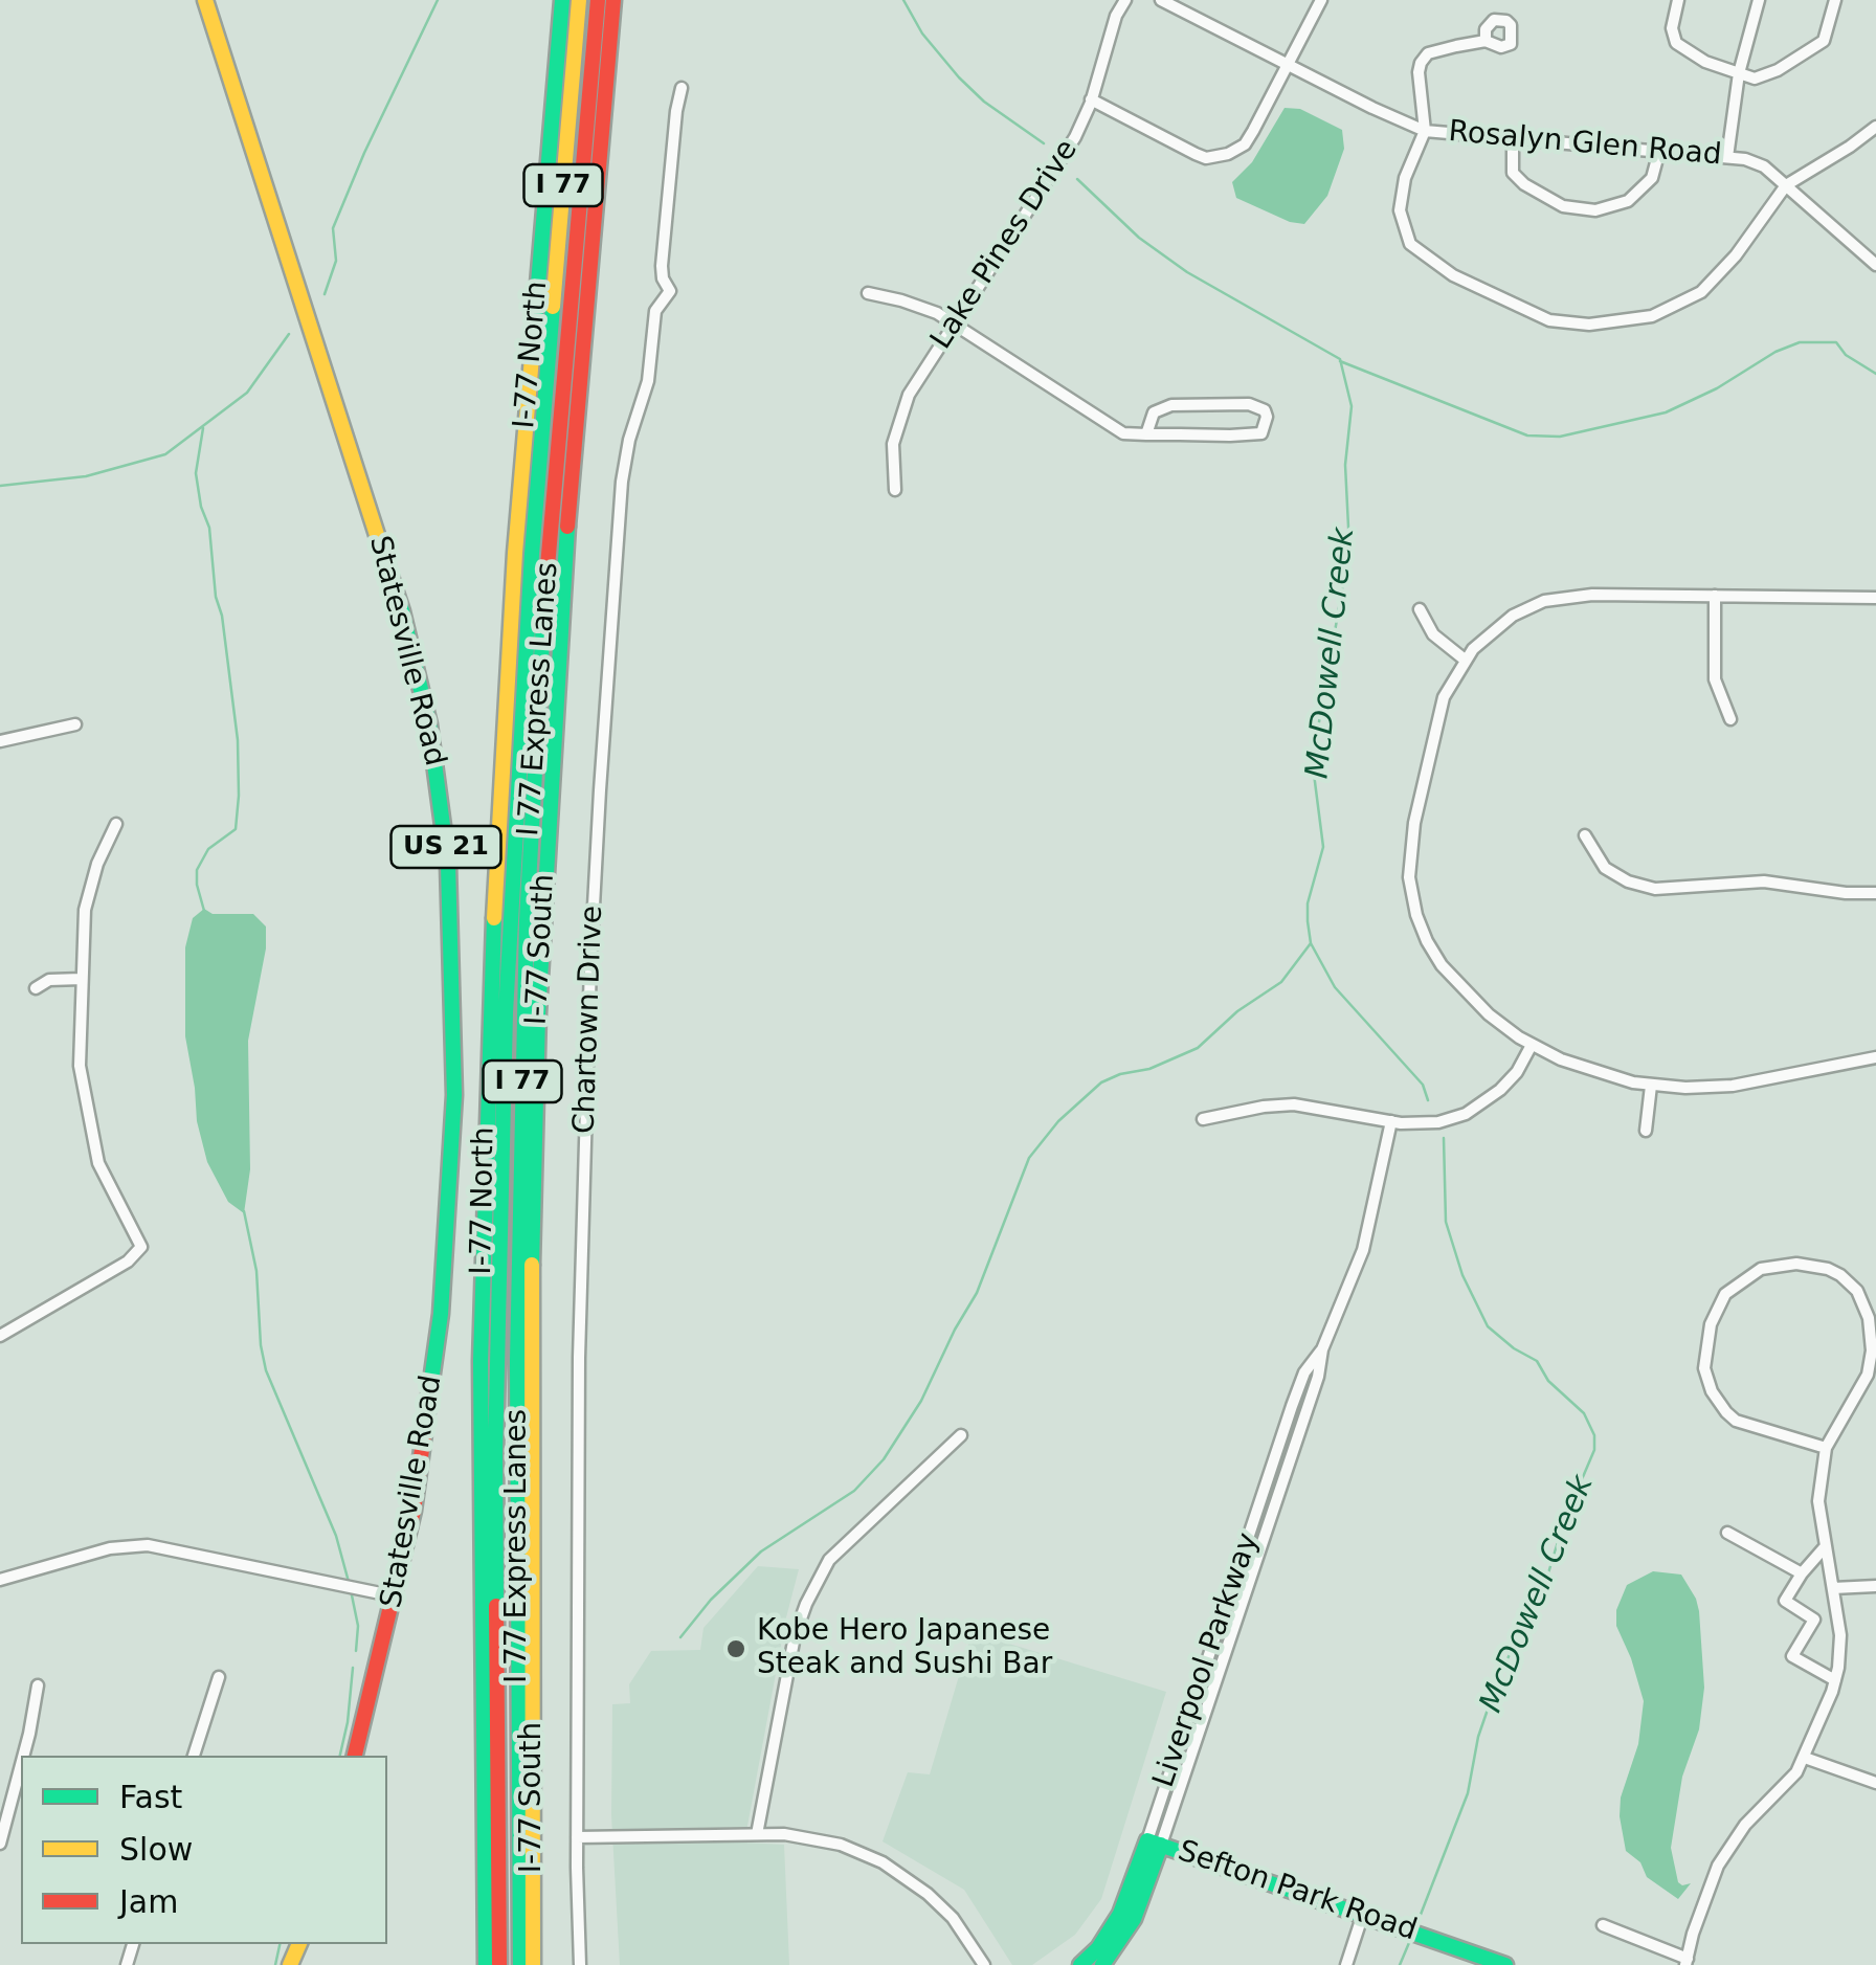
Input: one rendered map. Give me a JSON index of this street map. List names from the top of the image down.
{
  "streets": {
    "main road": [
      "I 77",
      "I-77 North",
      "Statesville Road",
      "I 77 Express Lanes",
      "US 21",
      "I-77 South",
      "Liverpool Parkway",
      "Sefton Park Road"
    ],
    "street": ["Rosalyn Glen Road", "Lake Pines Drive", "Chartown Drive"]
  },
  "crossings": [
    ["Liverpool Parkway", "Sefton Park Road"]
  ],
  "water": ["McDowell Creek"],
  "places": ["Kobe Hero Japanese Steak and Sushi Bar"],
  "legend": ["Fast", "Slow", "Jam"]
}
